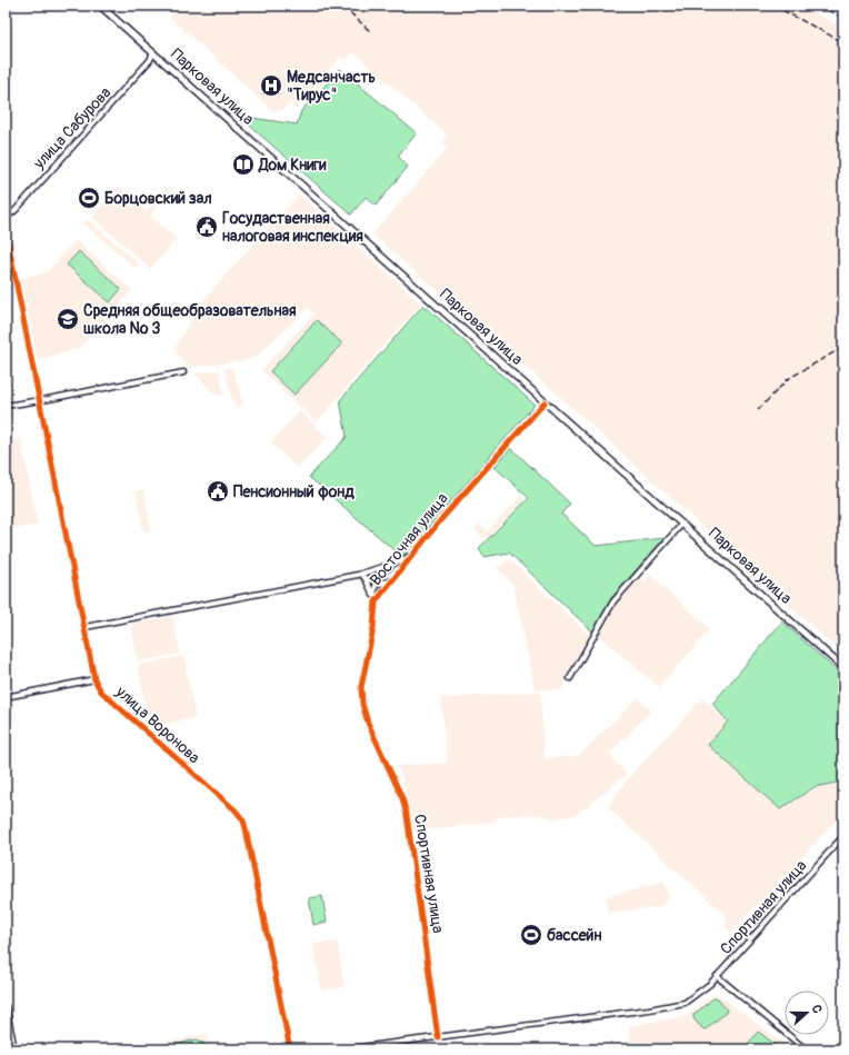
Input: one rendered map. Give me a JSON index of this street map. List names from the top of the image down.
{
  "streets": {
    "main road": ["Парковая улица"],
    "street": [
      "улица Сабурова",
      "Восточная улица",
      "улица Воронова",
      "Спортивная улица"
    ]
  },
  "crossings": [
    ["Парковая улица", "улица Сабурова"],
    ["Парковая улица", "Восточная улица"],
    ["Восточная улица", "улица Воронова"],
    ["Восточная улица", "Спортивная улица"]
  ],
  "places": {
    "hospital": ["Медсанчасть \"Тирус\""],
    "library": ["Дом Книги"],
    "sports": ["Борцовский зал", "бассейн"],
    "public building": ["Госудаственная налоговая инспекция", "Пенсионный фонд"],
    "school or university": ["Средняя общеобразовательная школа № 3"]
  },
  "north": "right"
}
